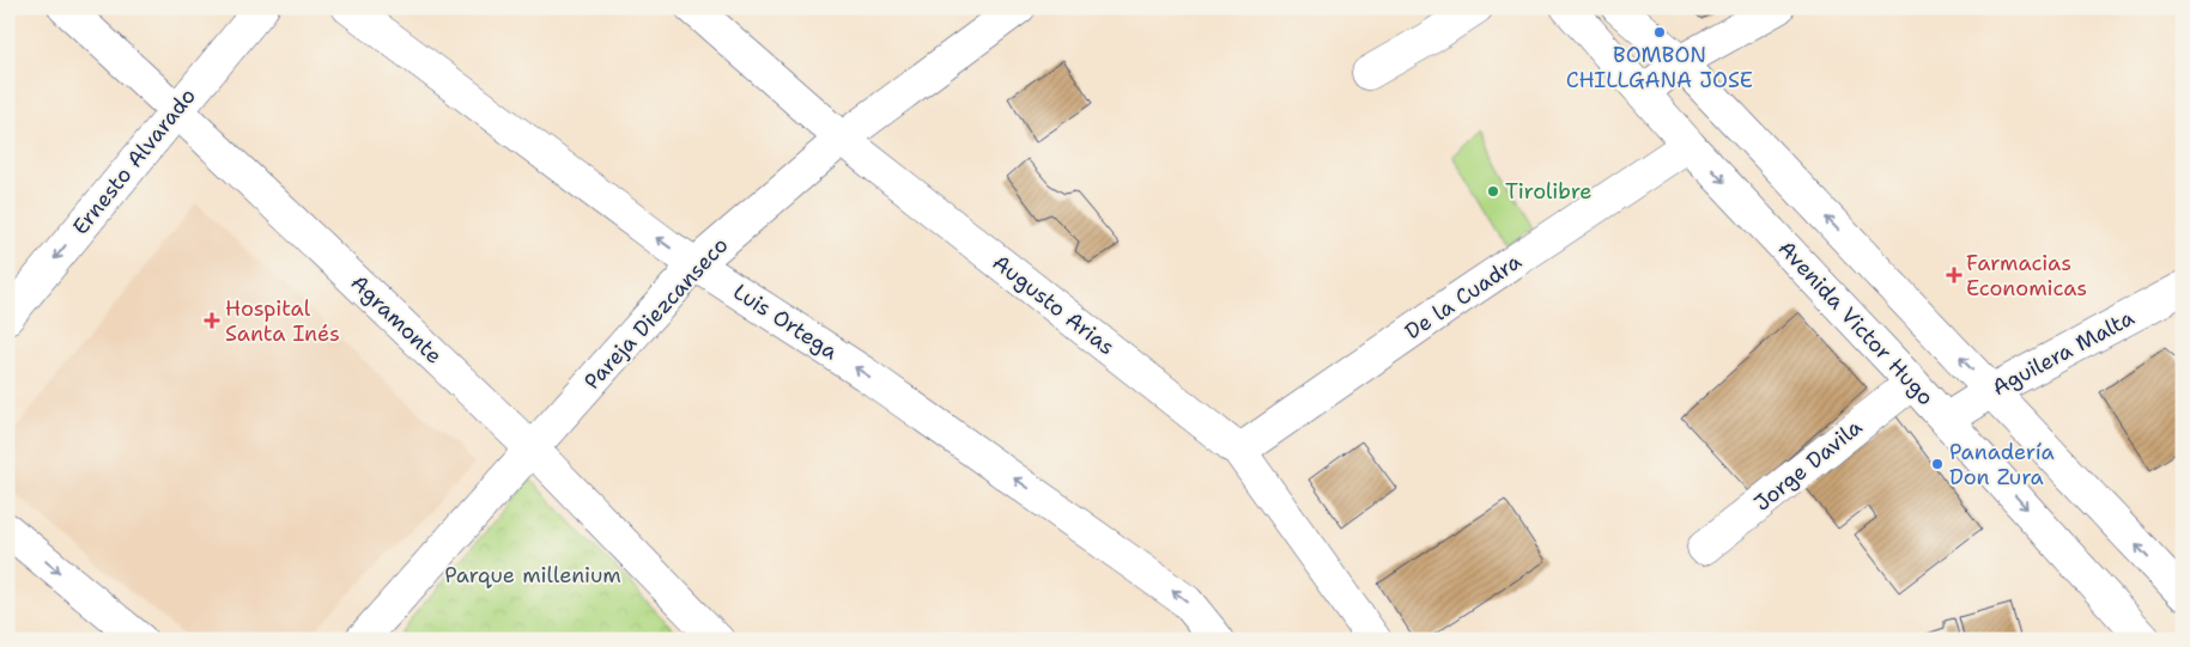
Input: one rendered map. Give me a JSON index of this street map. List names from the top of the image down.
{
  "streets": {
    "street": [
      "Ernesto Alvarado",
      "De la Cuadra",
      "Augusto Arias",
      "Pareja Diezcanseco",
      "Agramonte",
      "Luis Ortega",
      "Avenida Victor Hugo",
      "Aguilera Malta",
      "Jorge Davila"
    ]
  },
  "crossings": [
    ["Ernesto Alvarado", "Agramonte"],
    ["De la Cuadra", "Augusto Arias"],
    ["De la Cuadra", "Avenida Victor Hugo"],
    ["Augusto Arias", "Pareja Diezcanseco"],
    ["Pareja Diezcanseco", "Agramonte"],
    ["Pareja Diezcanseco", "Luis Ortega"],
    ["Avenida Victor Hugo", "Aguilera Malta"],
    ["Avenida Victor Hugo", "Jorge Davila"]
  ],
  "one_way": ["Ernesto Alvarado", "Luis Ortega"],
  "parks": ["Parque millenium"],
  "places": {
    "other": ["BOMBON CHILLGANA JOSE", "Tirolibre", "Panadería Don Zura"],
    "health": ["Farmacias Economicas", "Hospital Santa Inés"]
  }
}
